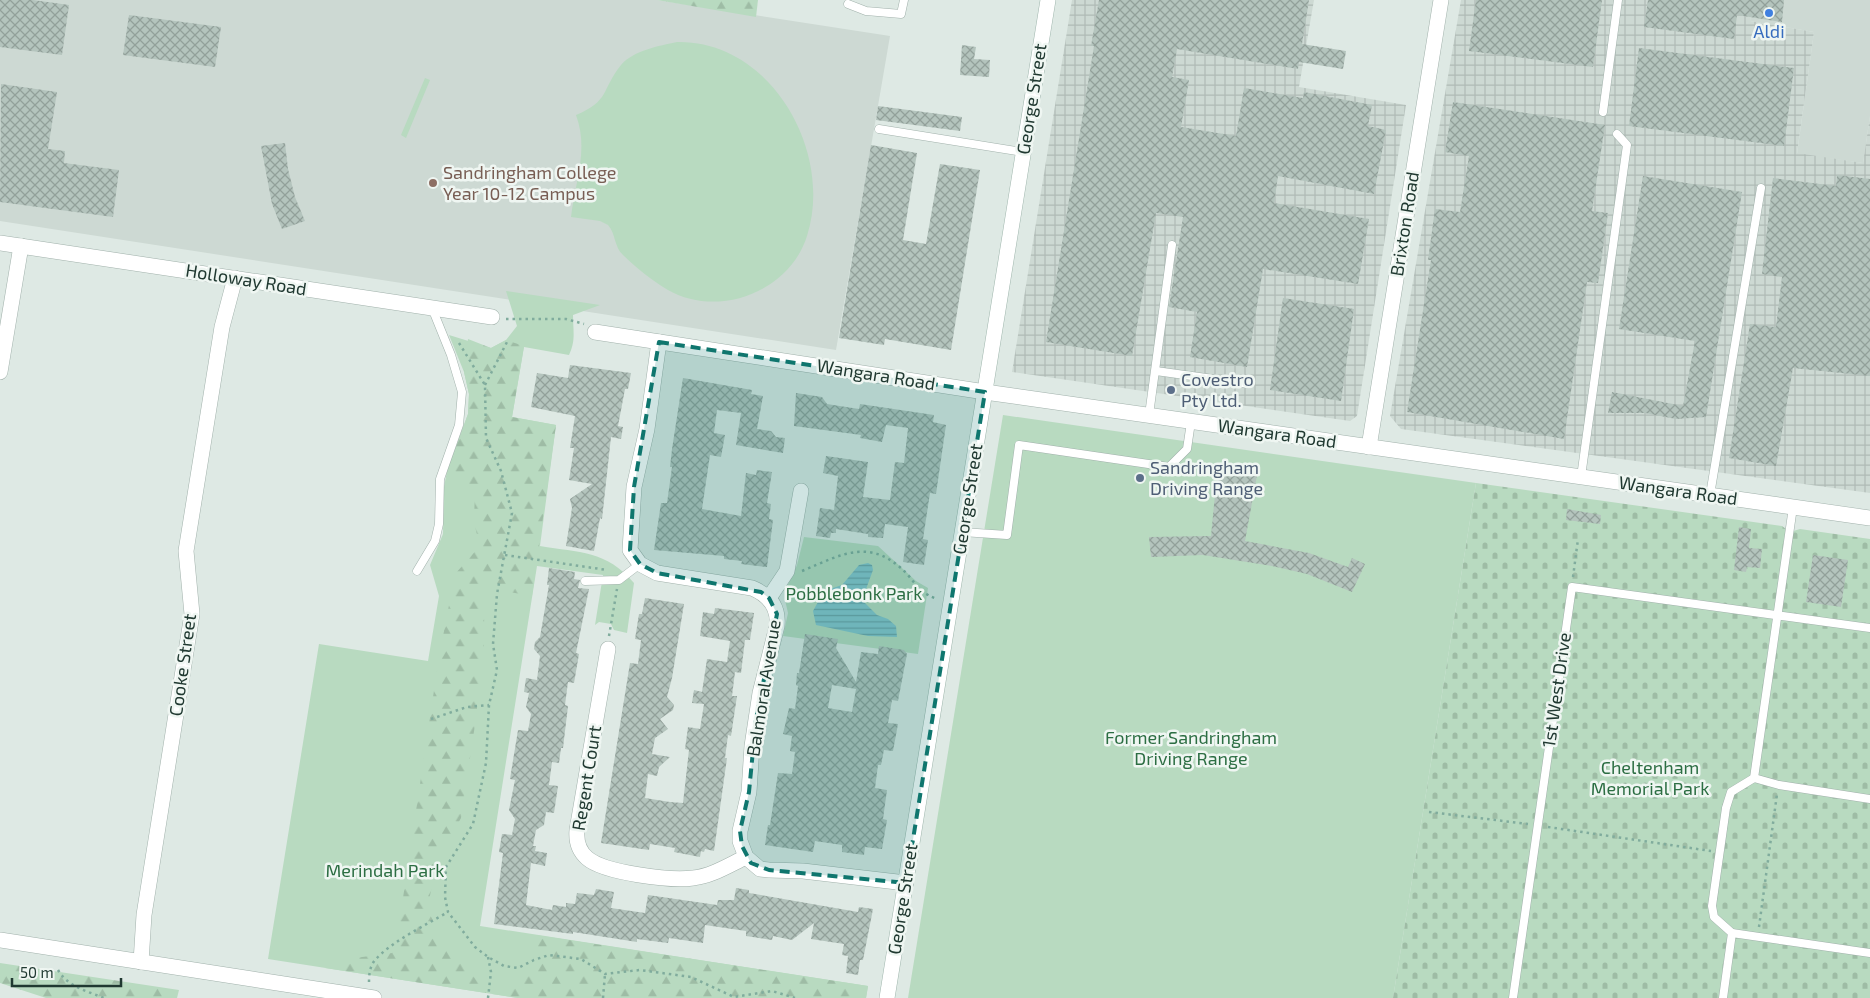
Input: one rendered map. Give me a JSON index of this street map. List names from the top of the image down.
{
  "streets": {
    "street": [
      "George Street",
      "Brixton Road",
      "Holloway Road",
      "Wangara Road",
      "Cooke Street",
      "Balmoral Avenue",
      "Regent Court"
    ],
    "lane": ["1st West Drive"]
  },
  "crossings": [
    ["George Street", "Wangara Road"],
    ["Brixton Road", "Wangara Road"],
    ["Holloway Road", "Cooke Street"],
    ["Balmoral Avenue", "Regent Court"]
  ],
  "parks": [
    "Pobblebonk Park",
    "Former Sandringham Driving Range",
    "Cheltenham Memorial Park",
    "Merindah Park"
  ],
  "places": [
    "Aldi",
    "Sandringham College Year 10-12 Campus",
    "Covestro Pty Ltd.",
    "Sandringham Driving Range"
  ],
  "scale_bar": "50 m"
}
